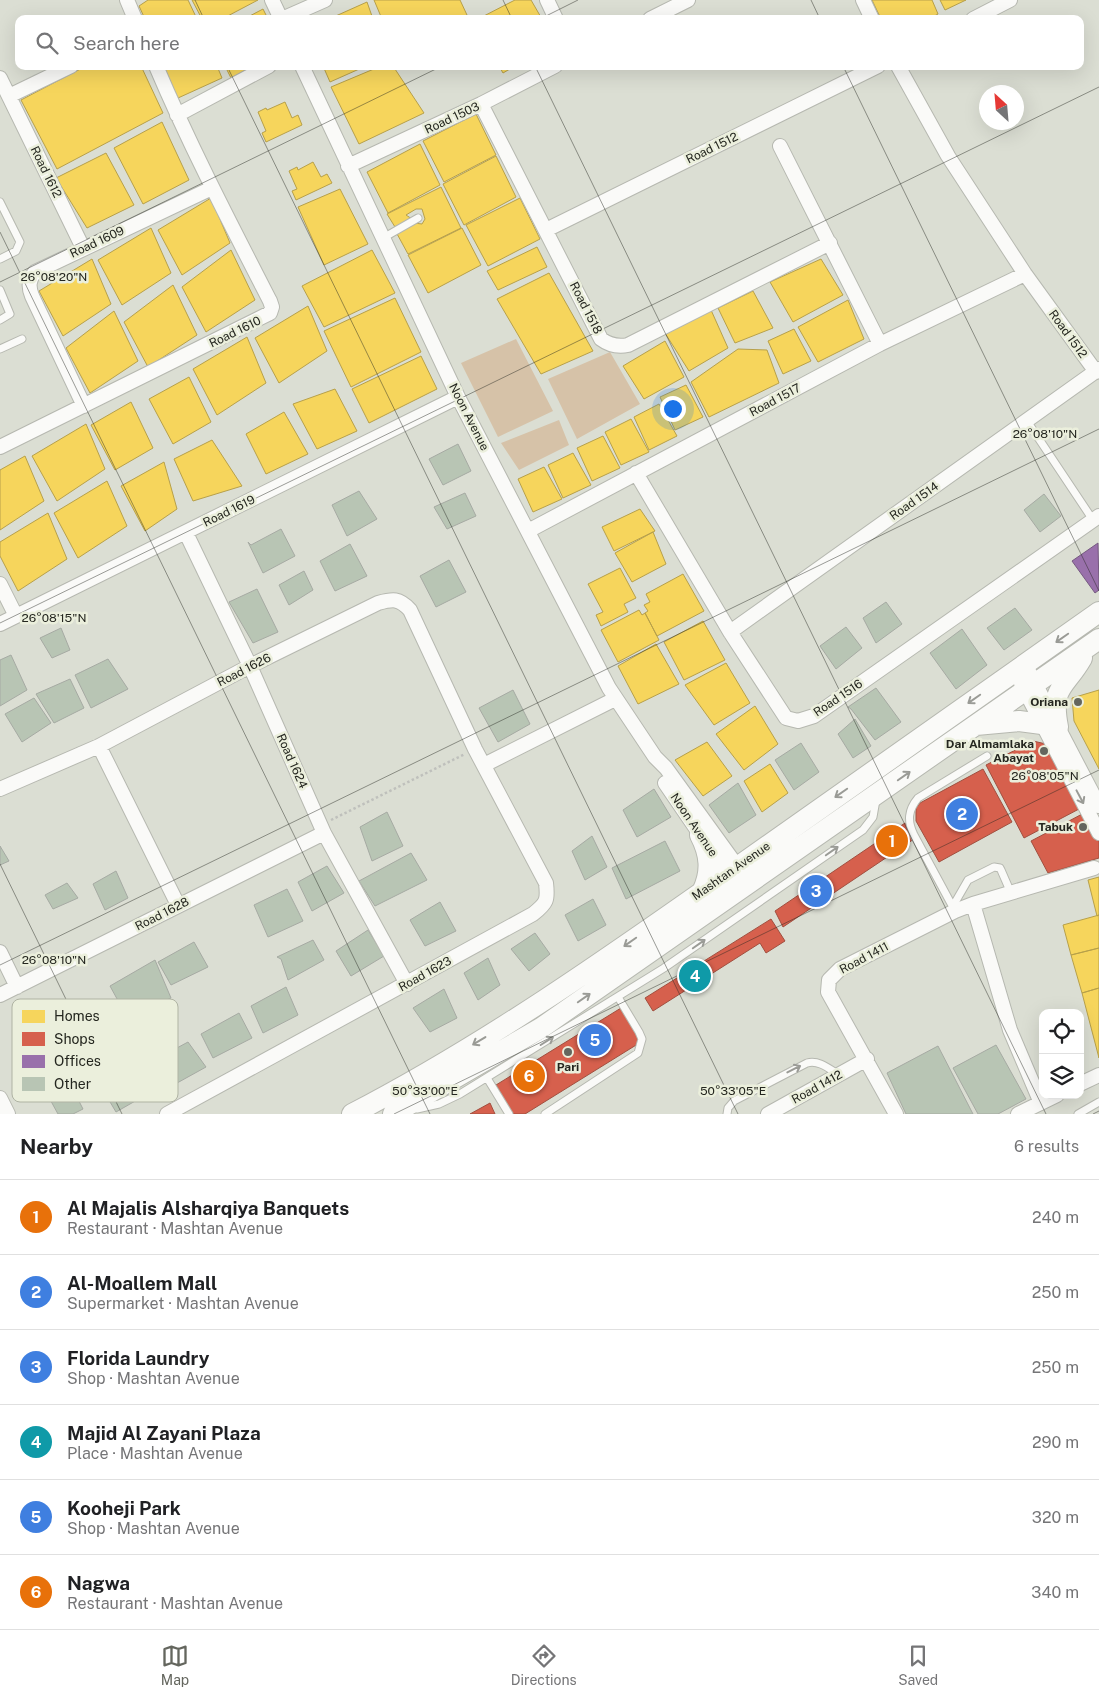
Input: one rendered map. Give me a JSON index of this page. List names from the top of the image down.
{
  "streets": {
    "street": [
      "Road 1503",
      "Road 1512",
      "Road 1612",
      "Road 1609",
      "Road 1518",
      "Road 1610",
      "Road 1517",
      "Noon Avenue",
      "Road 1514",
      "Road 1619",
      "Road 1626",
      "Road 1516",
      "Road 1624",
      "Mashtan Avenue",
      "Road 1628",
      "Road 1411",
      "Road 1623",
      "Road 1412"
    ]
  },
  "crossings": [
    ["Road 1503", "Road 1518"],
    ["Road 1503", "Noon Avenue"],
    ["Road 1512", "Road 1518"],
    ["Road 1512", "Road 1517"],
    ["Road 1512", "Road 1514"],
    ["Road 1612", "Road 1609"],
    ["Road 1609", "Road 1610"],
    ["Road 1517", "Noon Avenue"],
    ["Road 1517", "Road 1516"],
    ["Noon Avenue", "Road 1619"],
    ["Noon Avenue", "Mashtan Avenue"],
    ["Road 1514", "Road 1516"],
    ["Road 1619", "Road 1624"],
    ["Road 1626", "Road 1624"],
    ["Road 1626", "Road 1623"],
    ["Road 1624", "Road 1628"],
    ["Road 1624", "Road 1623"],
    ["Road 1411", "Road 1412"]
  ],
  "places": [
    "Oriana",
    "Dar Almamlaka Abayat",
    "Tabuk",
    "Pari"
  ],
  "legend": [
    "Homes",
    "Shops",
    "Offices",
    "Other"
  ],
  "north": "top left",
  "page": {
    "search": "Search here",
    "pins": [
      "2",
      "1",
      "3",
      "4",
      "5",
      "6"
    ],
    "heading": ["Nearby", "6 results"],
    "list": [
      {
        "mark": "1",
        "name": "Al Majalis Alsharqiya Banquets",
        "note": "Restaurant · Mashtan Avenue",
        "value": "240 m"
      },
      {
        "mark": "2",
        "name": "Al-Moallem Mall",
        "note": "Supermarket · Mashtan Avenue",
        "value": "250 m"
      },
      {
        "mark": "3",
        "name": "Florida Laundry",
        "note": "Shop · Mashtan Avenue",
        "value": "250 m"
      },
      {
        "mark": "4",
        "name": "Majid Al Zayani Plaza",
        "note": "Place · Mashtan Avenue",
        "value": "290 m"
      },
      {
        "mark": "5",
        "name": "Kooheji Park",
        "note": "Shop · Mashtan Avenue",
        "value": "320 m"
      },
      {
        "mark": "6",
        "name": "Nagwa",
        "note": "Restaurant · Mashtan Avenue",
        "value": "340 m"
      }
    ],
    "nav": ["Map", "Directions", "Saved"]
  },
  "coordinates": [
    "26°08'20\"N",
    "26°08'10\"N",
    "26°08'15\"N",
    "26°08'05\"N",
    "50°33'00\"E",
    "50°33'05\"E"
  ]
}
